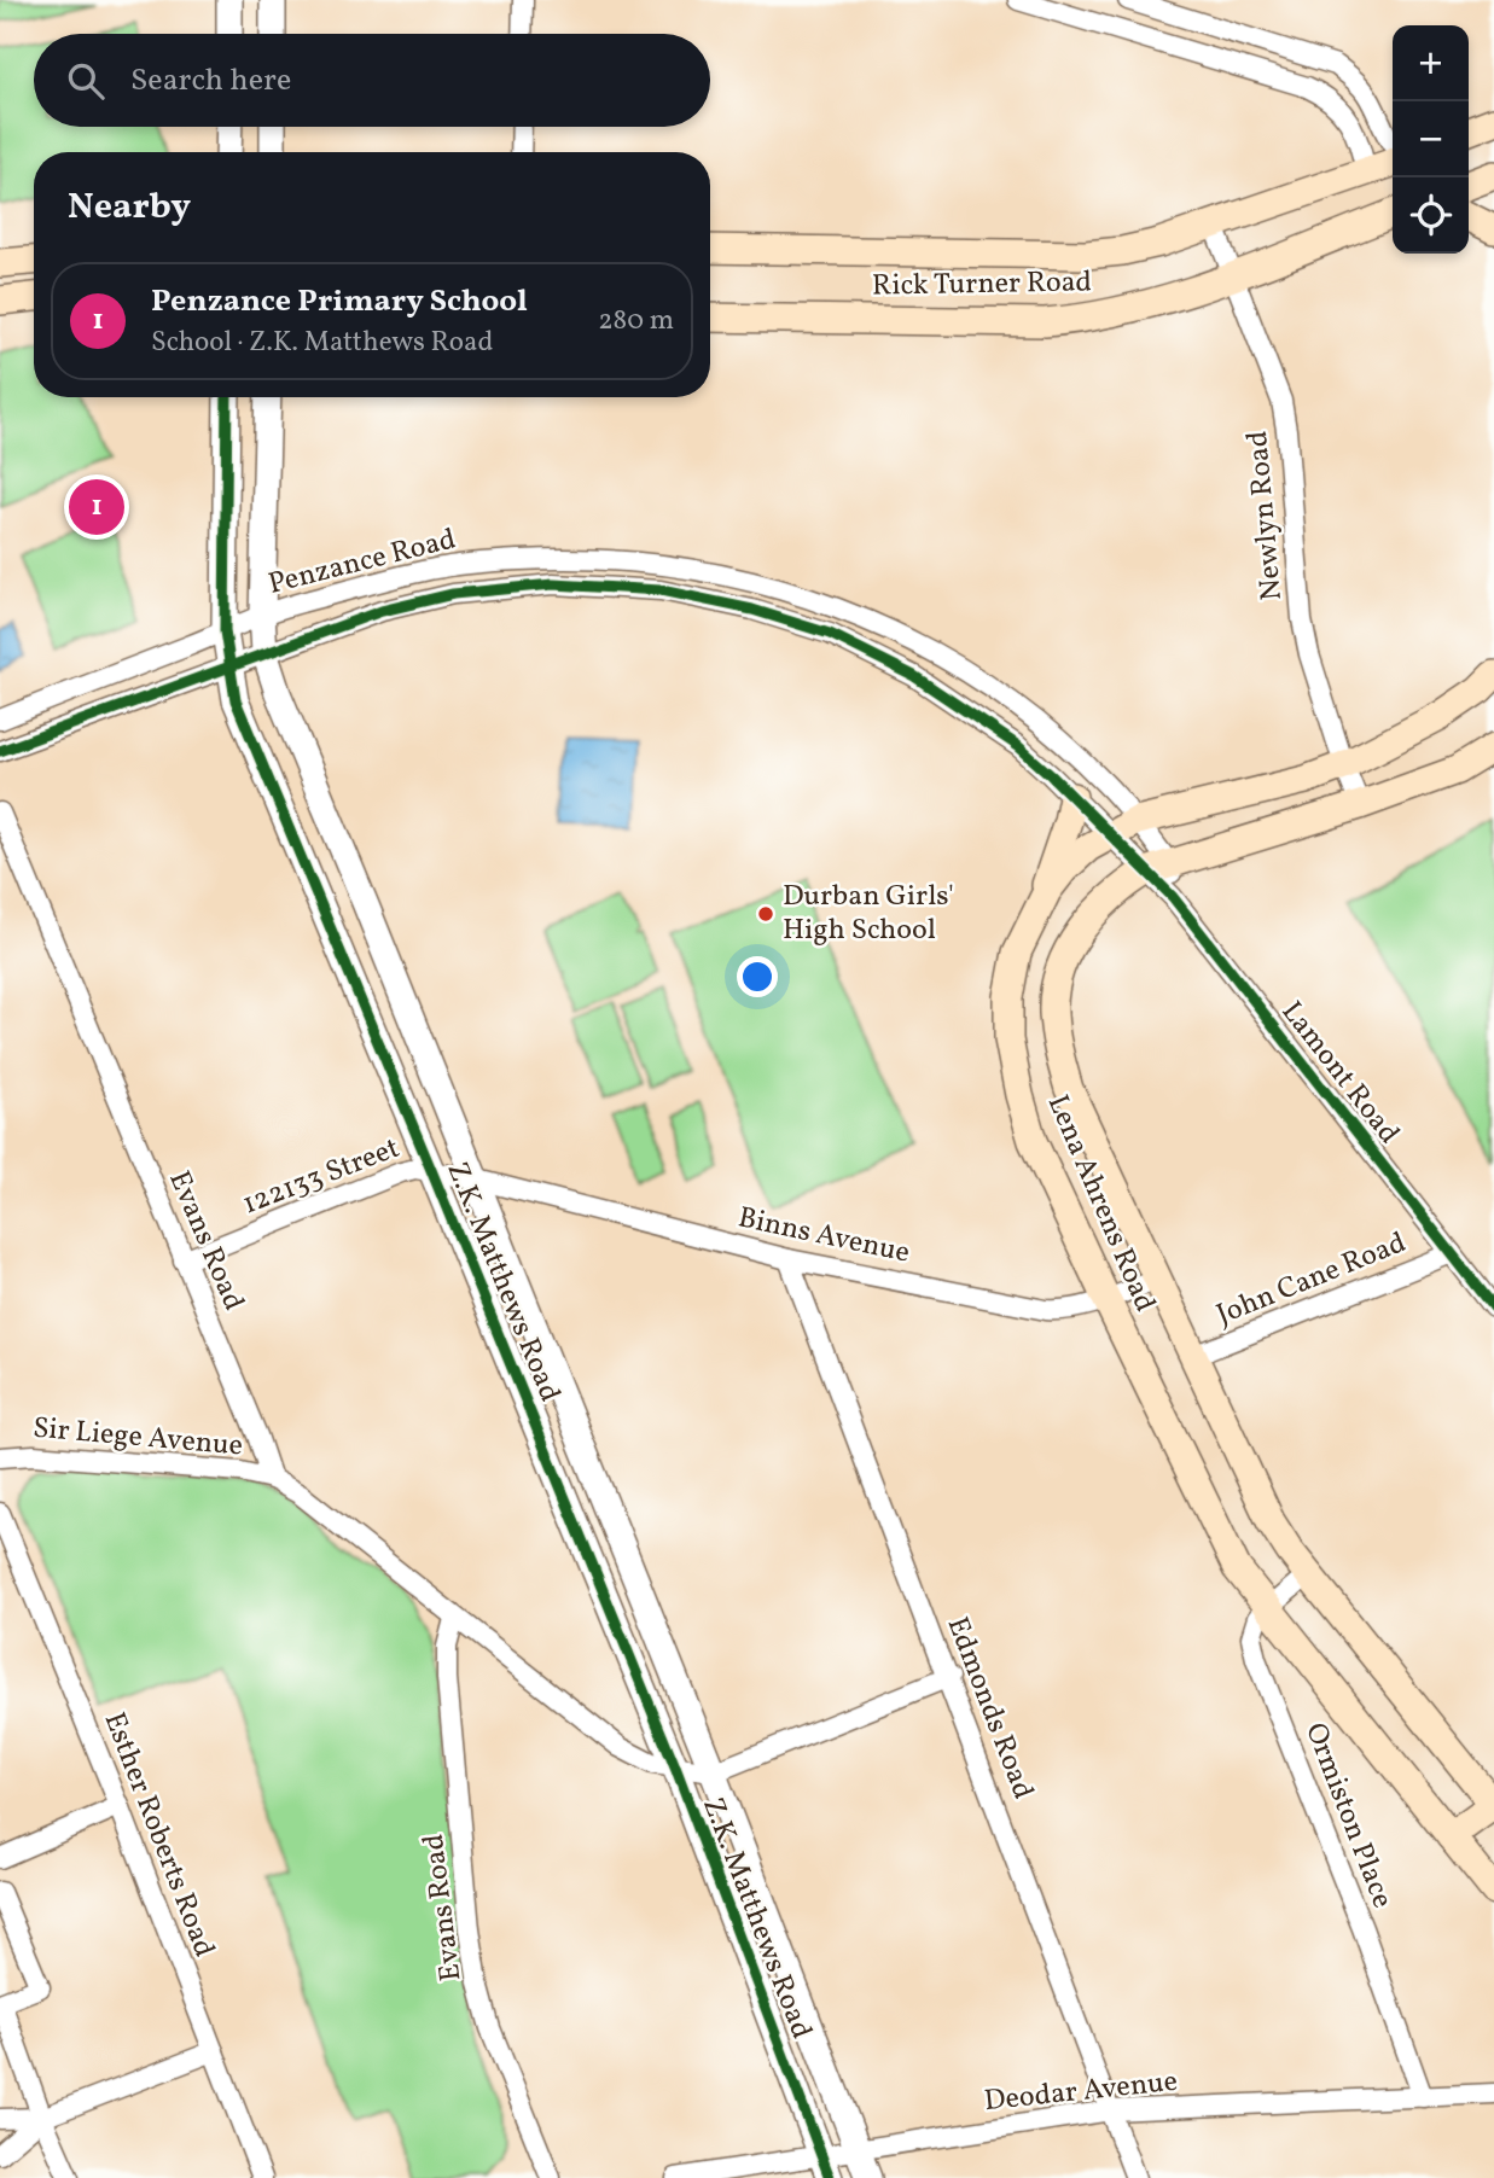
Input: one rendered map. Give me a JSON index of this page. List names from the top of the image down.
{
  "streets": {
    "main road": ["Rick Turner Road", "Lena Ahrens Road"],
    "street": [
      "Newlyn Road",
      "Penzance Road",
      "Lamont Road",
      "122133 Street",
      "Binns Avenue",
      "Evans Road",
      "John Cane Road",
      "Z.K. Matthews Road",
      "Sir Liege Avenue",
      "Edmonds Road",
      "Ormiston Place",
      "Esther Roberts Road",
      "Deodar Avenue"
    ]
  },
  "crossings": [
    ["Rick Turner Road", "Newlyn Road"],
    ["Newlyn Road", "Lena Ahrens Road"],
    ["Penzance Road", "Lamont Road"],
    ["Penzance Road", "Lena Ahrens Road"],
    ["Penzance Road", "Z.K. Matthews Road"],
    ["Lamont Road", "Lena Ahrens Road"],
    ["Lamont Road", "John Cane Road"],
    ["122133 Street", "Binns Avenue"],
    ["122133 Street", "Evans Road"],
    ["122133 Street", "Z.K. Matthews Road"],
    ["Lena Ahrens Road", "Binns Avenue"],
    ["Lena Ahrens Road", "John Cane Road"],
    ["Lena Ahrens Road", "Ormiston Place"],
    ["Binns Avenue", "Z.K. Matthews Road"],
    ["Binns Avenue", "Edmonds Road"],
    ["Evans Road", "Sir Liege Avenue"],
    ["Z.K. Matthews Road", "Deodar Avenue"],
    ["Edmonds Road", "Deodar Avenue"],
    ["Ormiston Place", "Deodar Avenue"]
  ],
  "places": ["Durban Girls' High School"],
  "page": {
    "map_buttons": ["+", "−"],
    "search": "Search here",
    "heading": "Nearby",
    "list": [
      {
        "mark": "1",
        "name": "Penzance Primary School",
        "note": "School · Z.K. Matthews Road",
        "value": "280 m"
      }
    ],
    "pins": "1"
  }
}
